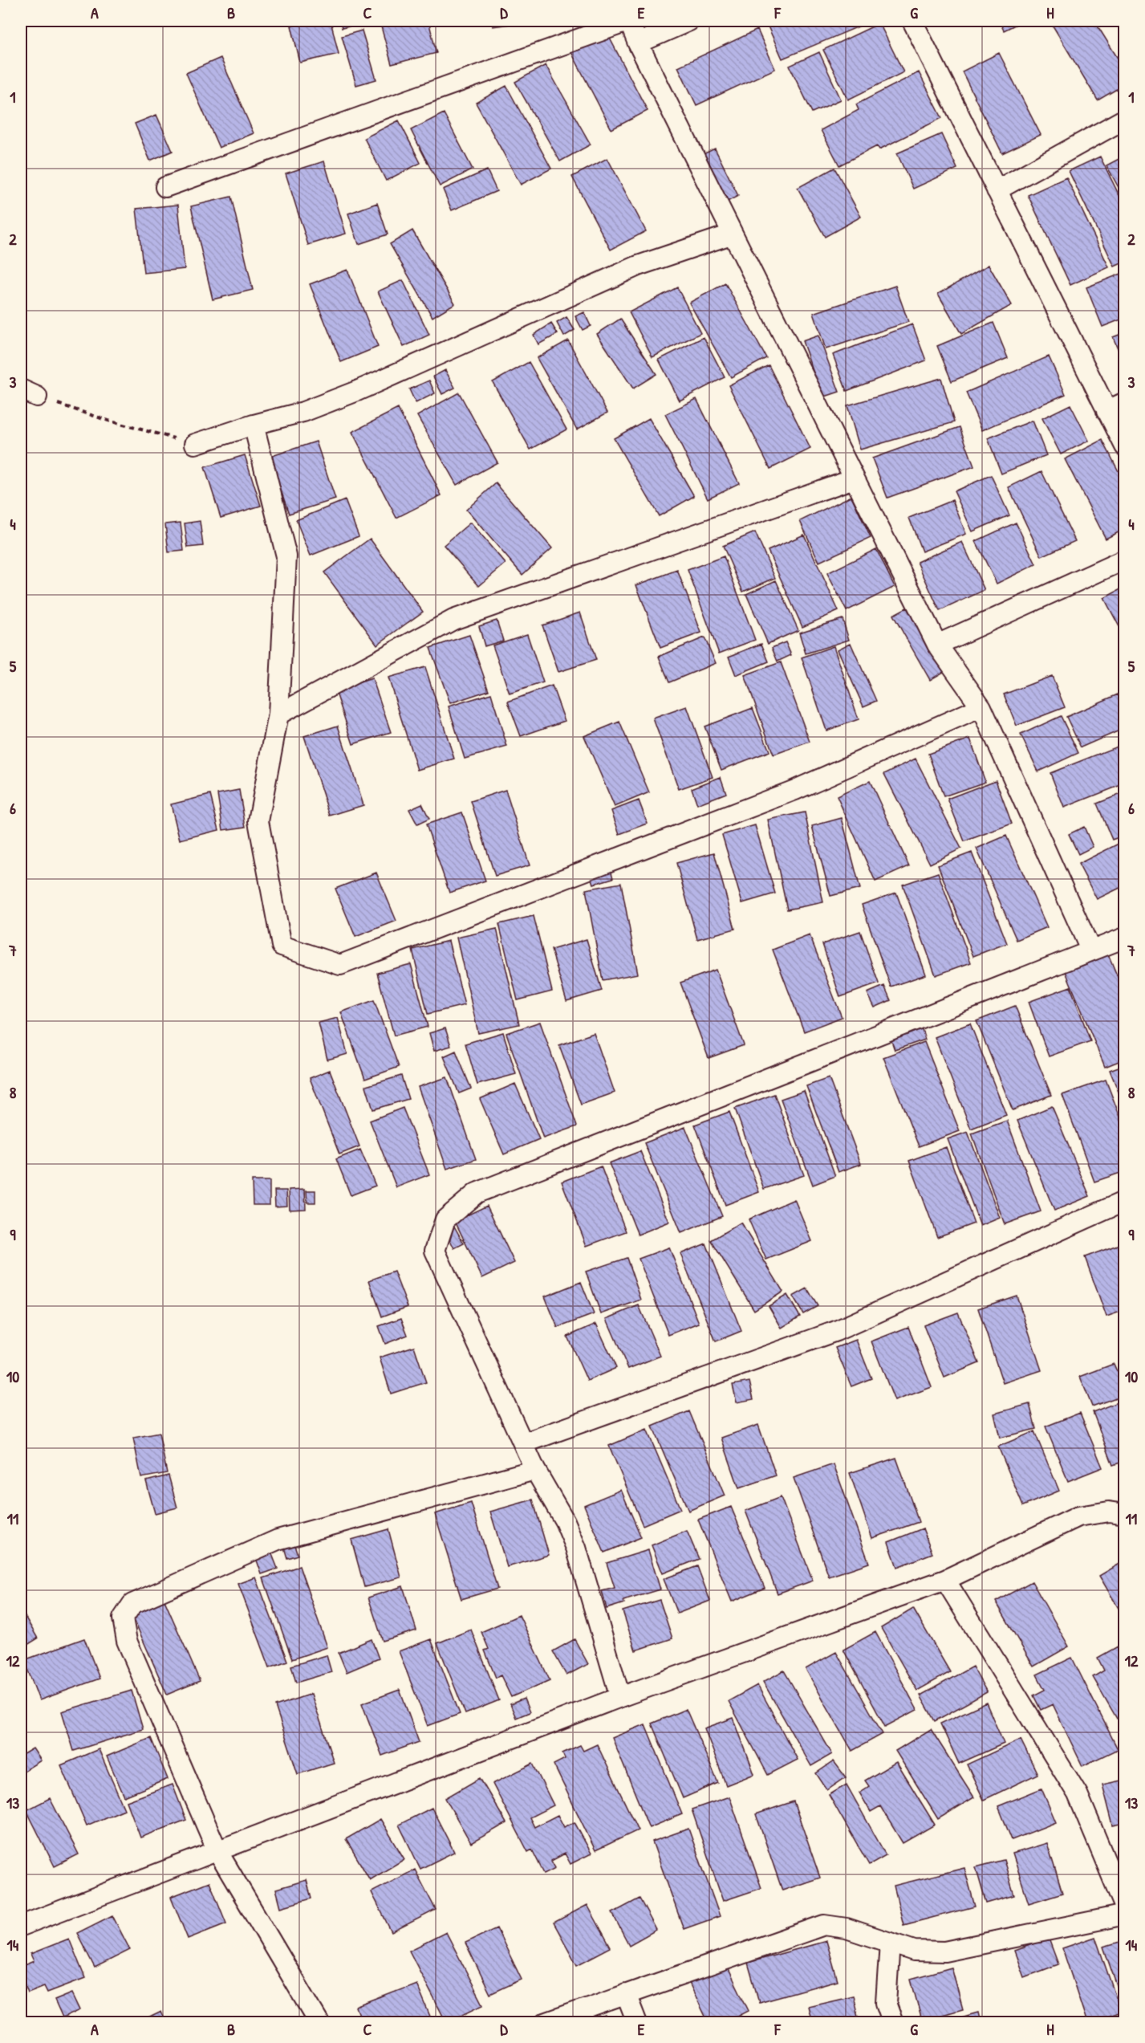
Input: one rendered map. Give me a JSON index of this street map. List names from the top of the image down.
{
  "grid": {
    "columns": [
      "A",
      "B",
      "C",
      "D",
      "E",
      "F",
      "G",
      "H"
    ],
    "rows": [
      "1",
      "2",
      "3",
      "4",
      "5",
      "6",
      "7",
      "8",
      "9",
      "10",
      "11",
      "12",
      "13",
      "14"
    ]
  }
}
